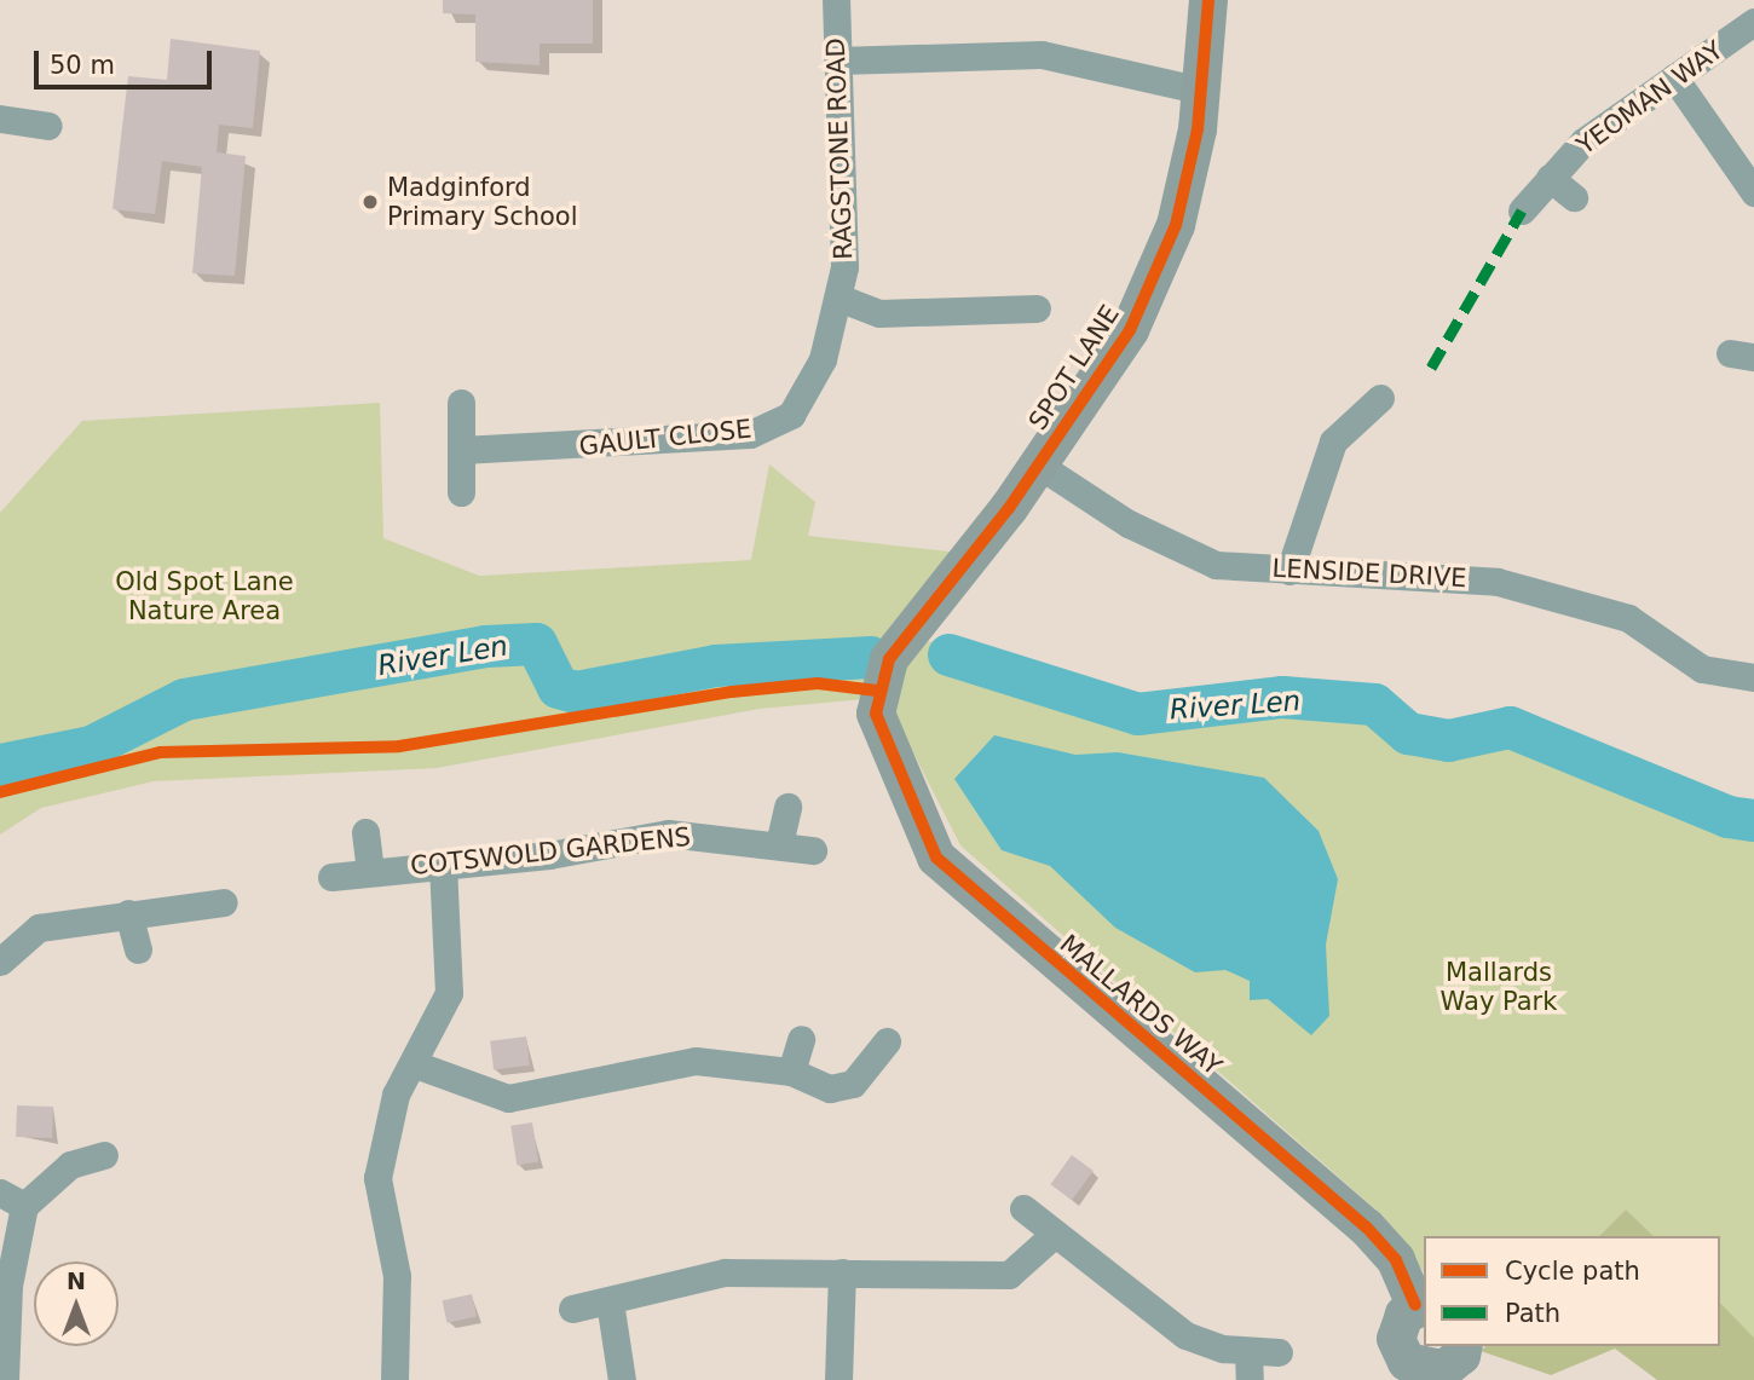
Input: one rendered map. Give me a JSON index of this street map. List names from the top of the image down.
{
  "streets": {
    "street": [
      "YEOMAN WAY",
      "RAGSTONE ROAD",
      "SPOT LANE",
      "GAULT CLOSE",
      "LENSIDE DRIVE",
      "COTSWOLD GARDENS",
      "MALLARDS WAY"
    ]
  },
  "crossings": [
    ["RAGSTONE ROAD", "GAULT CLOSE"],
    ["SPOT LANE", "LENSIDE DRIVE"],
    ["SPOT LANE", "MALLARDS WAY"]
  ],
  "water": ["River Len"],
  "parks": ["Old Spot Lane Nature Area", "Mallards Way Park"],
  "places": ["Madginford Primary School"],
  "legend": ["Cycle path", "Path"],
  "scale_bar": "50 m",
  "north": "top"
}
